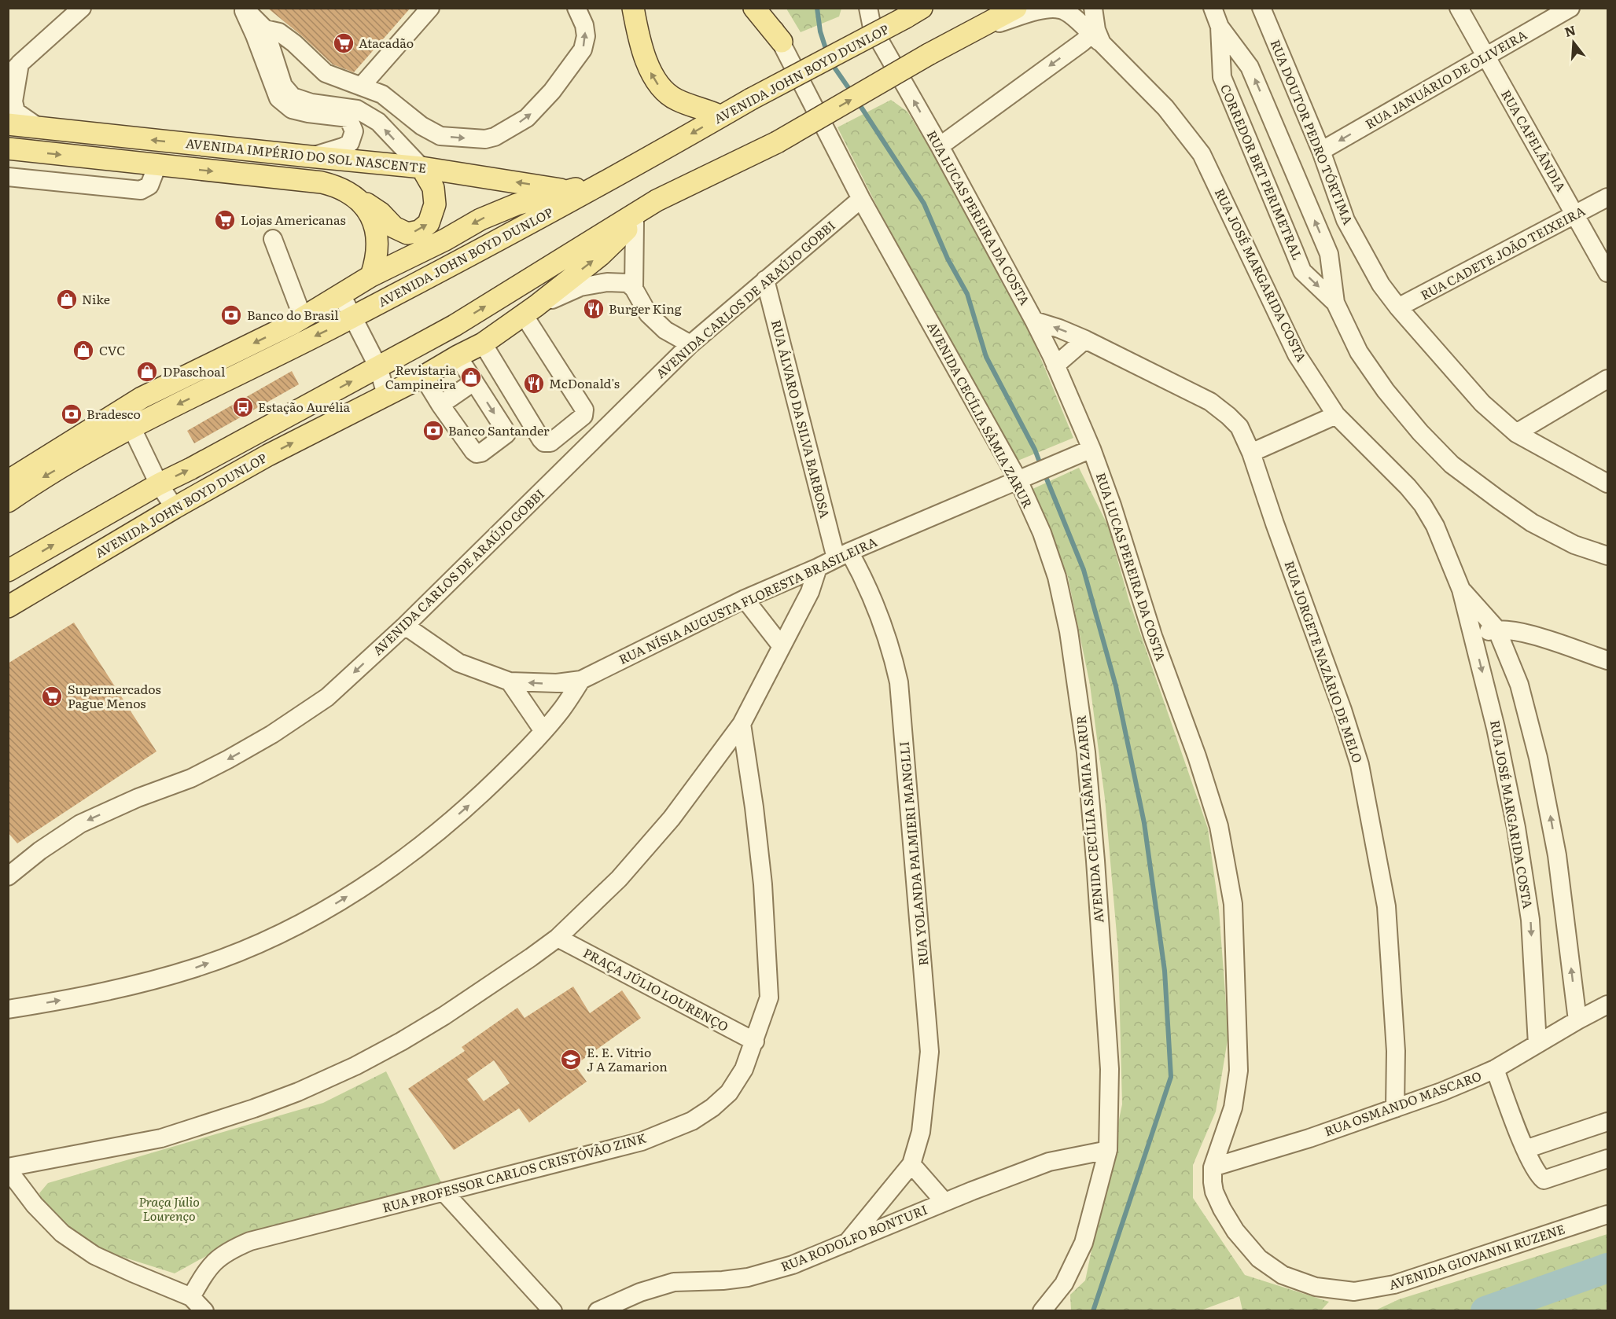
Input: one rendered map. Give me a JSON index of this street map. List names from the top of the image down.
{
  "streets": {
    "main road": ["AVENIDA JOHN BOYD DUNLOP", "AVENIDA IMPÉRIO DO SOL NASCENTE"],
    "street": [
      "RUA JANUÁRIO DE OLIVEIRA",
      "RUA DOUTOR PEDRO TÓRTIMA",
      "RUA CAFELÂNDIA",
      "CORREDOR BRT PERIMETRAL",
      "RUA LUCAS PEREIRA DA COSTA",
      "RUA CADETE JOÃO TEIXEIRA",
      "RUA JOSÉ MARGARIDA COSTA",
      "AVENIDA CARLOS DE ARAÚJO GOBBI",
      "AVENIDA CECÍLIA SÂMIA ZARUR",
      "RUA ÁLVARO DA SILVA BARBOSA",
      "RUA NÍSIA AUGUSTA FLORESTA BRASILEIRA",
      "RUA JORGETE NAZÁRIO DE MELO",
      "RUA YOLANDA PALMIERI MANGLLI",
      "PRAÇA JÚLIO LOURENÇO",
      "RUA OSMANDO MASCARO",
      "RUA PROFESSOR CARLOS CRISTÓVÃO ZINK",
      "RUA RODOLFO BONTURI",
      "AVENIDA GIOVANNI RUZENE"
    ]
  },
  "crossings": [
    ["AVENIDA JOHN BOYD DUNLOP", "AVENIDA IMPÉRIO DO SOL NASCENTE"],
    ["AVENIDA JOHN BOYD DUNLOP", "RUA JOSÉ MARGARIDA COSTA"],
    ["RUA JANUÁRIO DE OLIVEIRA", "RUA DOUTOR PEDRO TÓRTIMA"],
    ["RUA JANUÁRIO DE OLIVEIRA", "RUA CAFELÂNDIA"],
    ["RUA DOUTOR PEDRO TÓRTIMA", "RUA CADETE JOÃO TEIXEIRA"],
    ["RUA CAFELÂNDIA", "RUA CADETE JOÃO TEIXEIRA"],
    ["RUA LUCAS PEREIRA DA COSTA", "RUA NÍSIA AUGUSTA FLORESTA BRASILEIRA"],
    ["RUA LUCAS PEREIRA DA COSTA", "RUA JORGETE NAZÁRIO DE MELO"],
    ["RUA LUCAS PEREIRA DA COSTA", "RUA OSMANDO MASCARO"],
    ["RUA LUCAS PEREIRA DA COSTA", "AVENIDA GIOVANNI RUZENE"],
    ["RUA JOSÉ MARGARIDA COSTA", "RUA OSMANDO MASCARO"],
    ["AVENIDA CARLOS DE ARAÚJO GOBBI", "AVENIDA CECÍLIA SÂMIA ZARUR"],
    ["AVENIDA CARLOS DE ARAÚJO GOBBI", "RUA ÁLVARO DA SILVA BARBOSA"],
    ["AVENIDA CARLOS DE ARAÚJO GOBBI", "RUA NÍSIA AUGUSTA FLORESTA BRASILEIRA"],
    ["AVENIDA CECÍLIA SÂMIA ZARUR", "RUA NÍSIA AUGUSTA FLORESTA BRASILEIRA"],
    ["AVENIDA CECÍLIA SÂMIA ZARUR", "RUA RODOLFO BONTURI"],
    ["RUA ÁLVARO DA SILVA BARBOSA", "RUA NÍSIA AUGUSTA FLORESTA BRASILEIRA"],
    ["RUA ÁLVARO DA SILVA BARBOSA", "RUA YOLANDA PALMIERI MANGLLI"],
    ["RUA NÍSIA AUGUSTA FLORESTA BRASILEIRA", "RUA YOLANDA PALMIERI MANGLLI"],
    ["RUA JORGETE NAZÁRIO DE MELO", "RUA OSMANDO MASCARO"],
    ["RUA YOLANDA PALMIERI MANGLLI", "RUA RODOLFO BONTURI"],
    ["PRAÇA JÚLIO LOURENÇO", "RUA PROFESSOR CARLOS CRISTÓVÃO ZINK"],
    ["RUA OSMANDO MASCARO", "AVENIDA GIOVANNI RUZENE"]
  ],
  "one_way": ["RUA JANUÁRIO DE OLIVEIRA", "AVENIDA CARLOS DE ARAÚJO GOBBI"],
  "parks": ["Praça Júlio Lourenço"],
  "places": {
    "supermarket": ["Atacadão", "Lojas Americanas", "Supermercados Pague Menos"],
    "shop": [
      "Nike",
      "CVC",
      "DPaschoal",
      "Revistaria Campineira"
    ],
    "restaurant": ["Burger King", "McDonald's"],
    "bank": ["Banco do Brasil", "Bradesco", "Banco Santander"],
    "bus stop": ["Estação Aurélia"],
    "school or university": ["E. E. Vitrio J A Zamarion"]
  },
  "north": "top"
}
